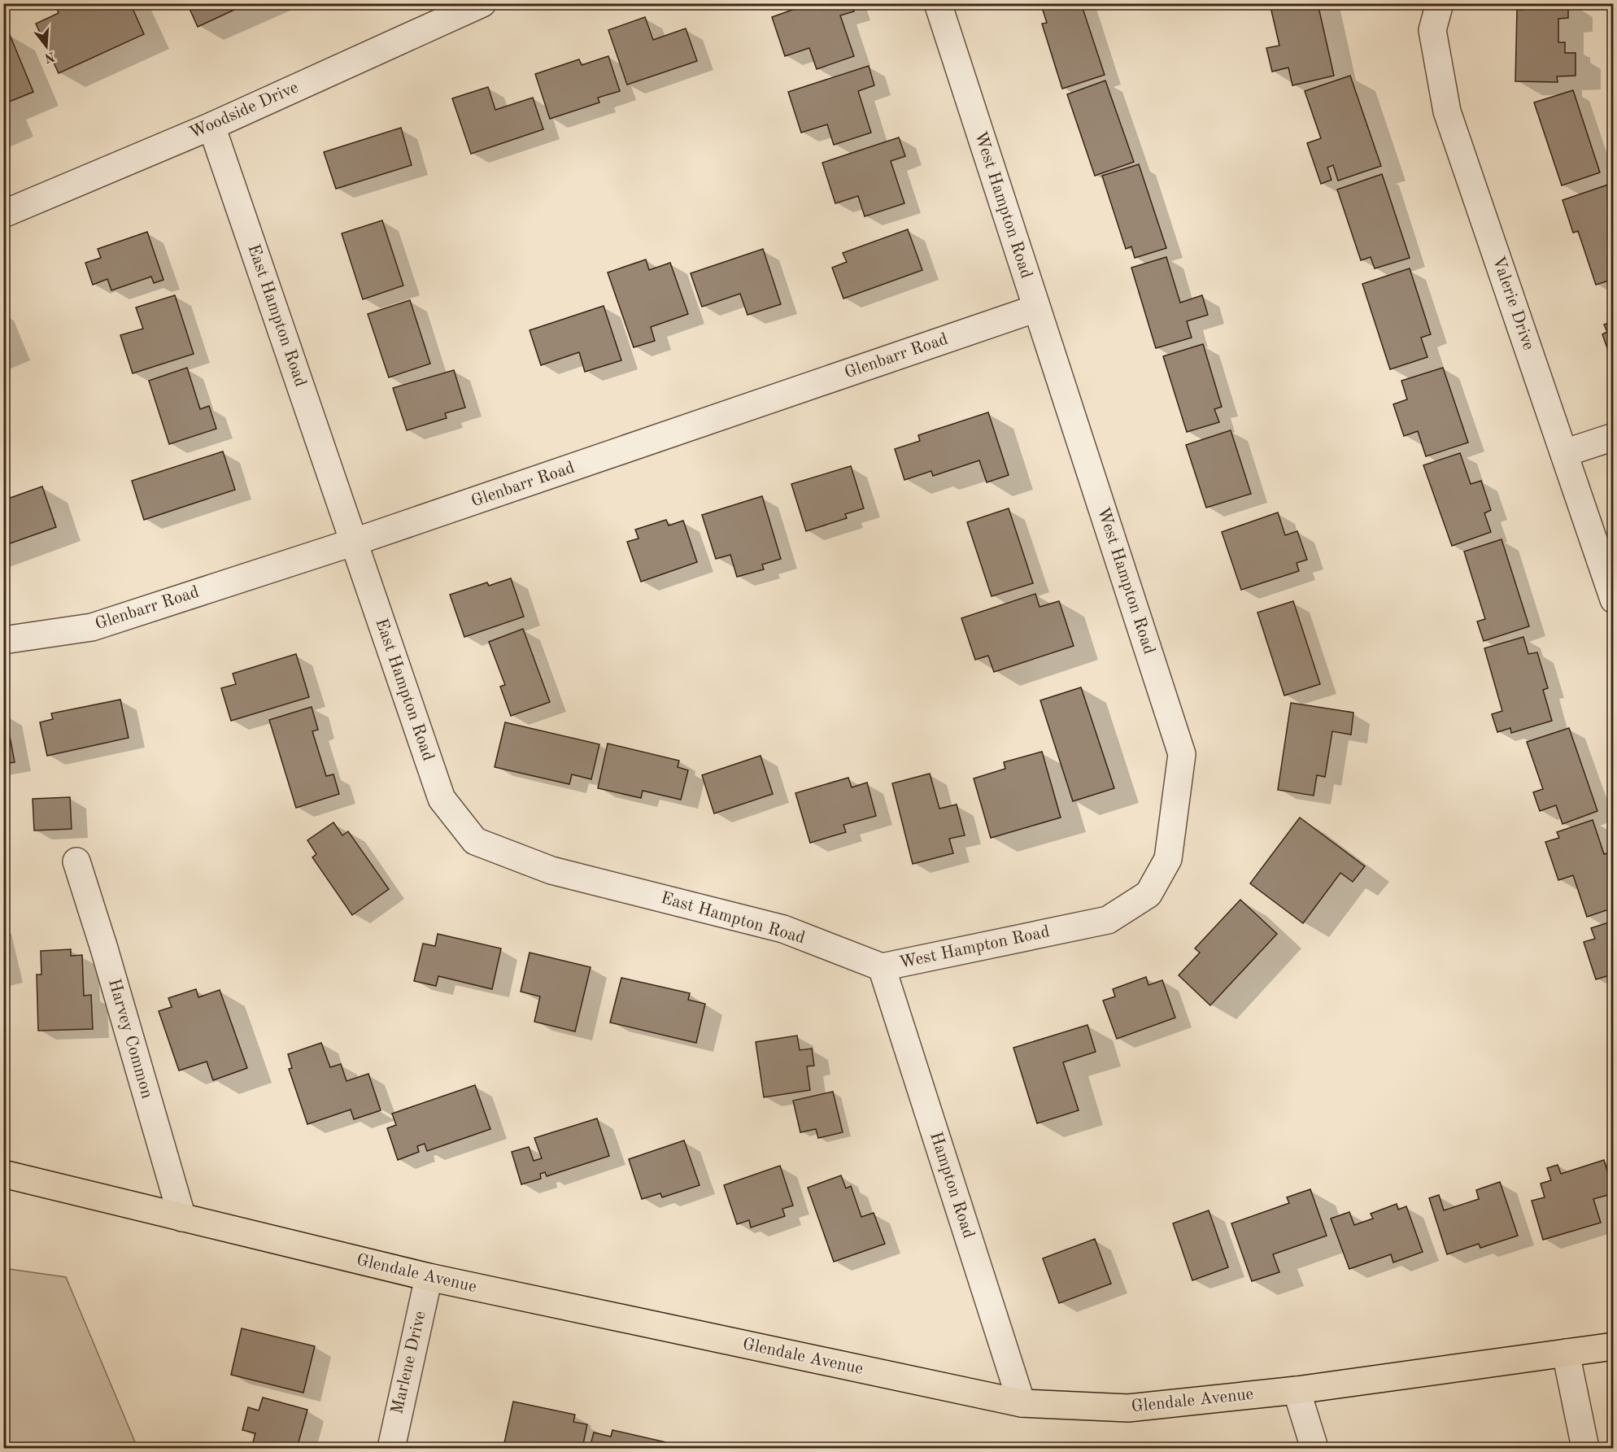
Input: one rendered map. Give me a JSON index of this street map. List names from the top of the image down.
{
  "streets": {
    "main road": ["Glendale Avenue"],
    "street": [
      "Woodside Drive",
      "West Hampton Road",
      "Valerie Drive",
      "East Hampton Road",
      "Glenbarr Road",
      "Harvey Common",
      "Hampton Road",
      "Marlene Drive"
    ]
  },
  "crossings": [
    ["Woodside Drive", "East Hampton Road"],
    ["West Hampton Road", "East Hampton Road"],
    ["West Hampton Road", "Glenbarr Road"],
    ["West Hampton Road", "Hampton Road"],
    ["East Hampton Road", "Glenbarr Road"],
    ["East Hampton Road", "Hampton Road"],
    ["Harvey Common", "Glendale Avenue"],
    ["Hampton Road", "Glendale Avenue"],
    ["Glendale Avenue", "Marlene Drive"]
  ],
  "north": "bottom"
}
